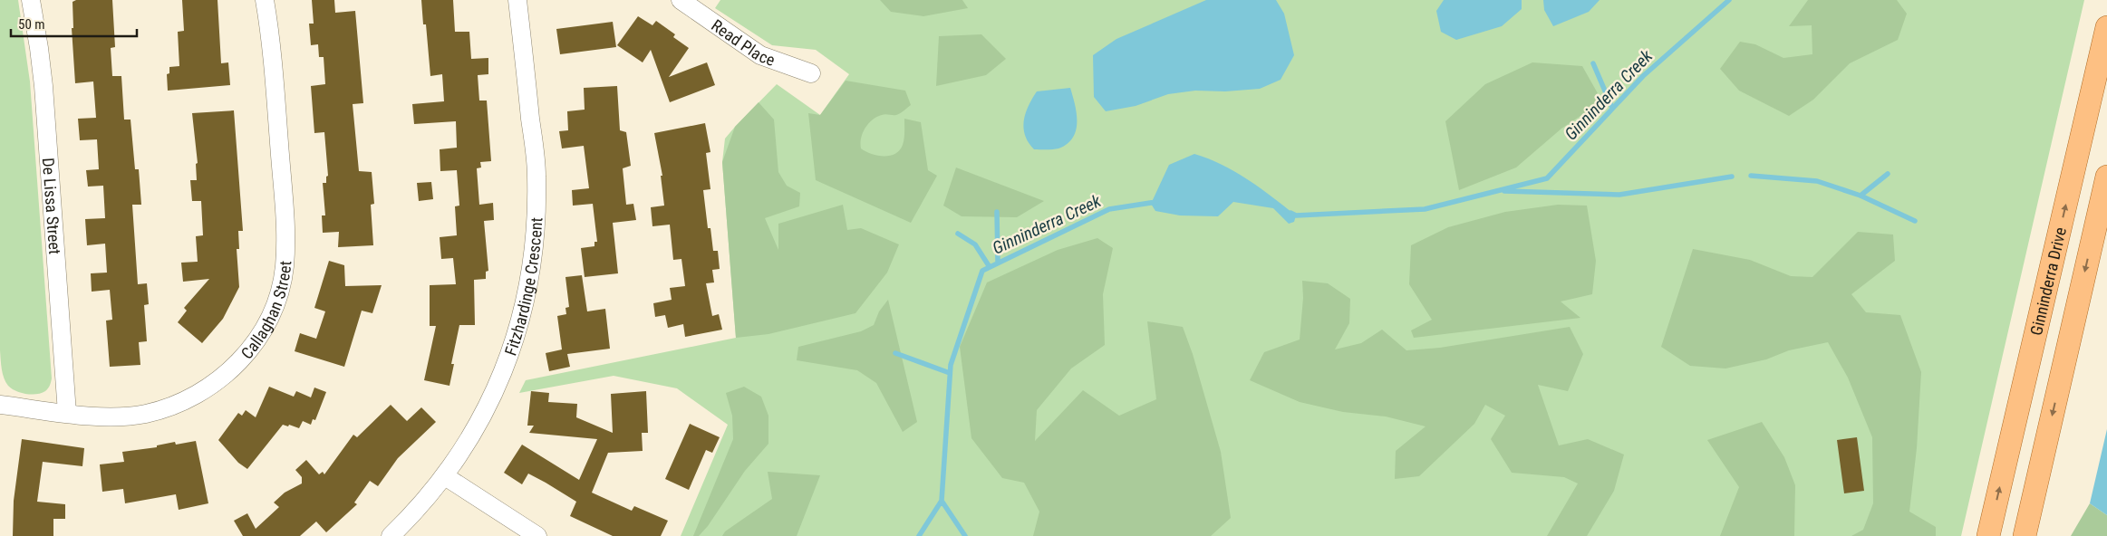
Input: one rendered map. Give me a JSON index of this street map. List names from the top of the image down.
{
  "streets": {
    "main road": ["Ginninderra Drive"],
    "street": [
      "Read Place",
      "De Lissa Street",
      "Fitzhardinge Crescent",
      "Callaghan Street"
    ]
  },
  "crossings": [
    ["De Lissa Street", "Callaghan Street"]
  ],
  "water": ["Ginninderra Creek"],
  "scale_bar": "50 m"
}
